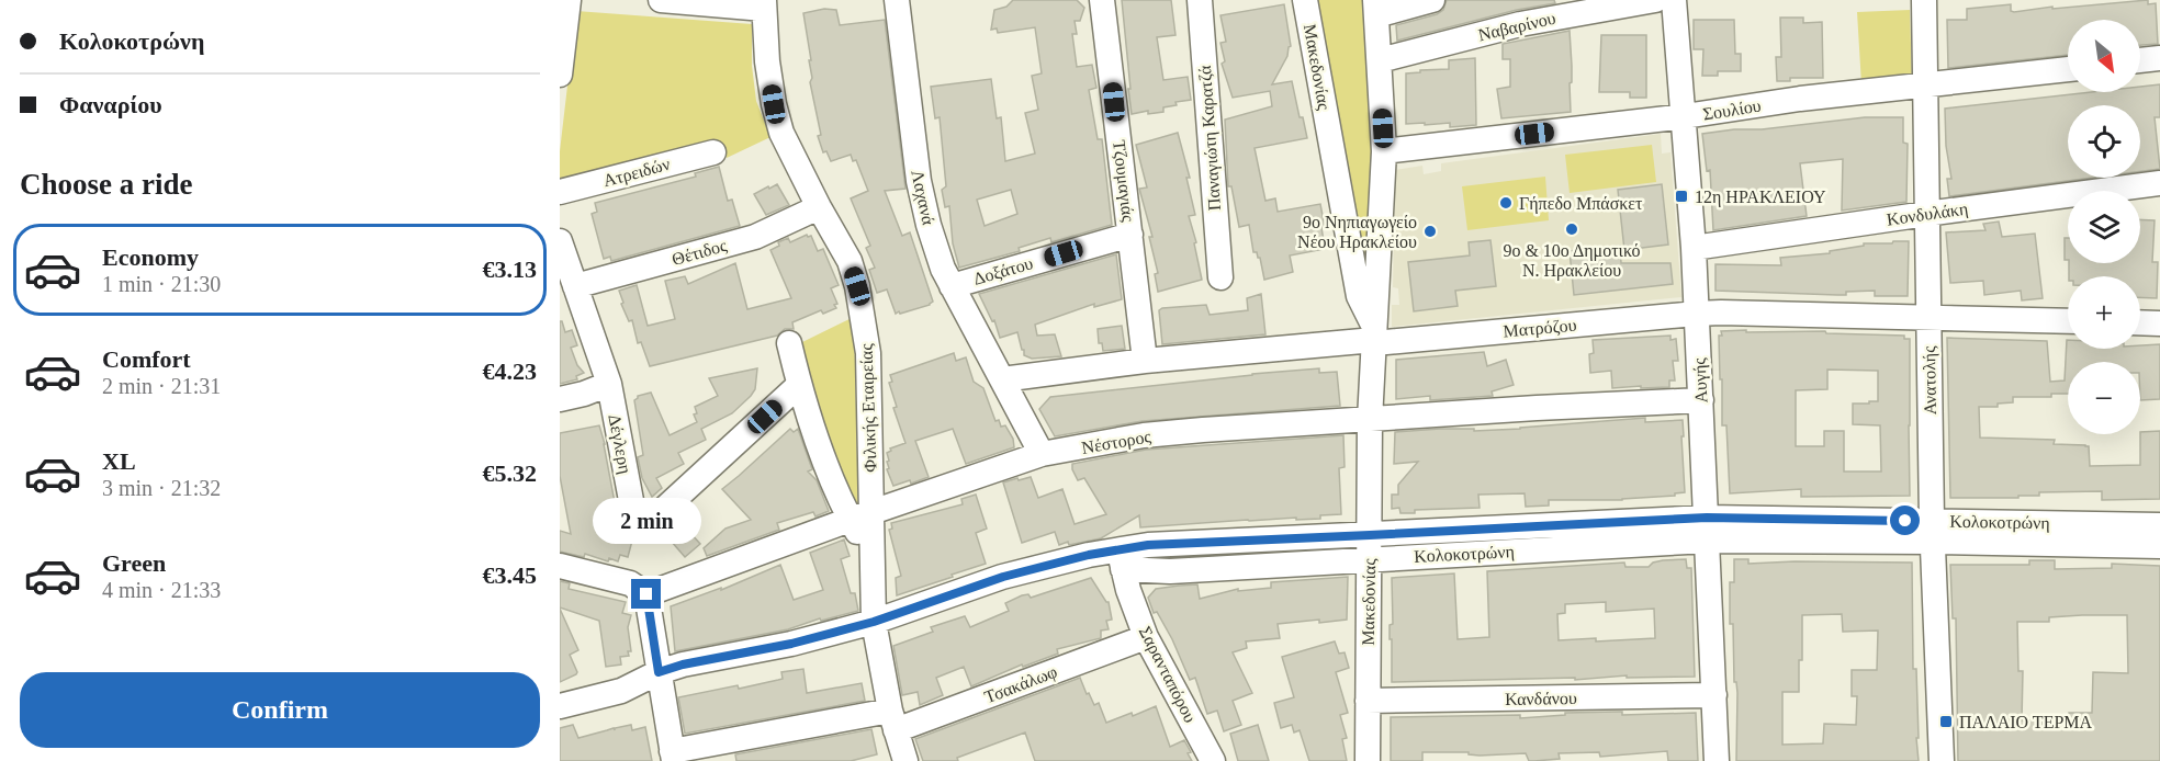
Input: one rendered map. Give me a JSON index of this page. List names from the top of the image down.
{
  "streets": {
    "street": [
      "Ναβαρίνου",
      "Μακεδονίας",
      "Σουλίου",
      "Παναγιώτη Καρατζά",
      "Ατρειδών",
      "Τζουμαγιάς",
      "Λαχανά",
      "Κονδυλάκη",
      "Θέτιδος",
      "Δοξάτου",
      "Ματρόζου",
      "Αυγής",
      "Ανατολής",
      "Φιλικής Εταιρείας",
      "Νέστορος",
      "Δέγλερη",
      "Κολοκοτρώνη",
      "Σαρανταπόρου",
      "Τσακάλωφ",
      "Κανδάνου"
    ]
  },
  "crossings": [
    ["Ναβαρίνου", "Μακεδονίας"],
    ["Μακεδονίας", "Σουλίου"],
    ["Μακεδονίας", "Ματρόζου"],
    ["Μακεδονίας", "Νέστορος"],
    ["Μακεδονίας", "Κολοκοτρώνη"],
    ["Μακεδονίας", "Κανδάνου"],
    ["Σουλίου", "Αυγής"],
    ["Σουλίου", "Ανατολής"],
    ["Τζουμαγιάς", "Δοξάτου"],
    ["Τζουμαγιάς", "Ματρόζου"],
    ["Λαχανά", "Δοξάτου"],
    ["Λαχανά", "Ματρόζου"],
    ["Κονδυλάκη", "Αυγής"],
    ["Κονδυλάκη", "Ανατολής"],
    ["Θέτιδος", "Φιλικής Εταιρείας"],
    ["Θέτιδος", "Δέγλερη"],
    ["Ματρόζου", "Αυγής"],
    ["Ματρόζου", "Ανατολής"],
    ["Αυγής", "Νέστορος"],
    ["Αυγής", "Κολοκοτρώνη"],
    ["Αυγής", "Κανδάνου"],
    ["Ανατολής", "Κολοκοτρώνη"],
    ["Φιλικής Εταιρείας", "Νέστορος"],
    ["Φιλικής Εταιρείας", "Δέγλερη"],
    ["Φιλικής Εταιρείας", "Κολοκοτρώνη"],
    ["Φιλικής Εταιρείας", "Τσακάλωφ"],
    ["Κολοκοτρώνη", "Σαρανταπόρου"],
    ["Σαρανταπόρου", "Τσακάλωφ"]
  ],
  "places": {
    "transit": ["12η ΗΡΑΚΛΕΙΟΥ", "ΠΑΛΑΙΟ ΤΕΡΜΑ"],
    "other": ["Γήπεδο Μπάσκετ", "9ο & 10ο Δημοτικό Ν. Ηρακλείου", "9ο Νηπιαγωγείο Νέου Ηρακλείου"]
  },
  "north": "bottom right",
  "page": {
    "banner": ["Κολοκοτρώνη", "Φαναρίου"],
    "map_buttons": ["+", "−"],
    "heading": "Choose a ride",
    "list": [
      {
        "name": "Economy",
        "note": "1 min · 21:30",
        "value": "€3.13"
      },
      {
        "name": "Comfort",
        "note": "2 min · 21:31",
        "value": "€4.23"
      },
      {
        "name": "XL",
        "note": "3 min · 21:32",
        "value": "€5.32"
      },
      {
        "name": "Green",
        "note": "4 min · 21:33",
        "value": "€3.45"
      }
    ],
    "bubble": "2 min",
    "buttons": "Confirm"
  }
}
